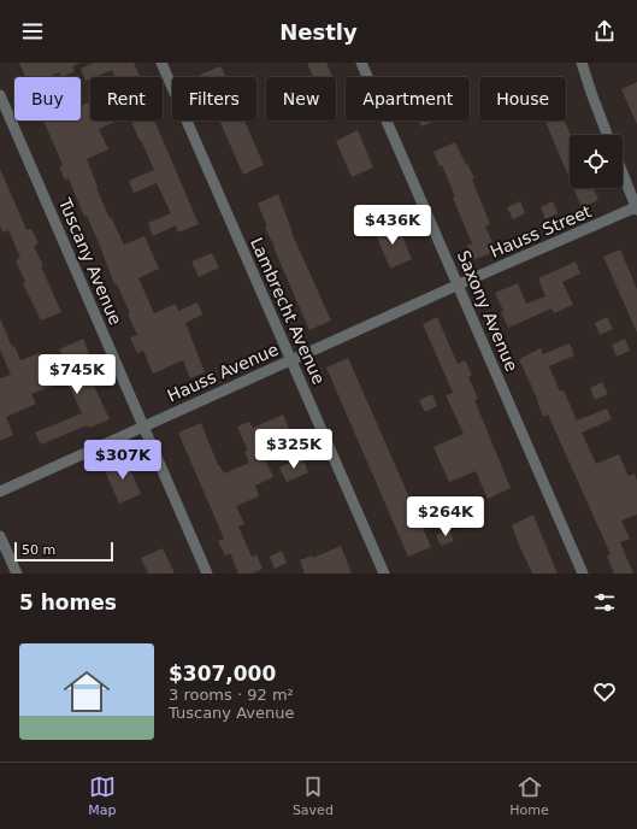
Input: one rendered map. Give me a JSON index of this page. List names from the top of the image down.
{
  "streets": {
    "street": [
      "Hauss Street",
      "Tuscany Avenue",
      "Lambrecht Avenue",
      "Saxony Avenue",
      "Hauss Avenue"
    ]
  },
  "crossings": [
    ["Hauss Street", "Saxony Avenue"],
    ["Hauss Street", "Hauss Avenue"],
    ["Tuscany Avenue", "Hauss Avenue"],
    ["Lambrecht Avenue", "Hauss Avenue"],
    ["Saxony Avenue", "Hauss Avenue"]
  ],
  "scale_bar": "50 m",
  "page": {
    "header": "Nestly",
    "chip": [
      "Buy",
      "Rent",
      "Filters",
      "New",
      "Apartment",
      "House"
    ],
    "price": [
      "$436K",
      "$745K",
      "$325K",
      "$307K",
      "$264K"
    ],
    "scale": "50 m",
    "heading": "5 homes",
    "list": [
      {
        "name": "$307,000",
        "note": "3 rooms · 92 m² · Tuscany Avenue"
      }
    ],
    "tabs": ["Map", "Saved", "Home"]
  }
}
